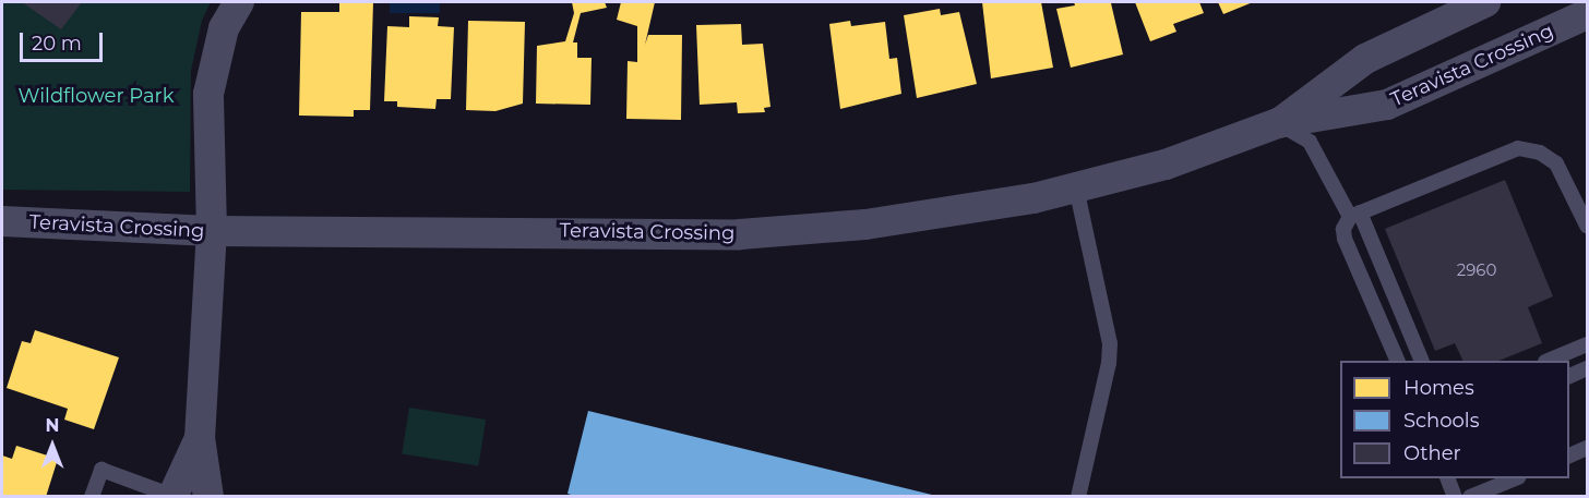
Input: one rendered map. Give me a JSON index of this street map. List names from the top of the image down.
{
  "streets": {
    "street": ["Teravista Crossing"]
  },
  "parks": ["Wildflower Park"],
  "house_numbers": ["2960"],
  "legend": ["Homes", "Schools", "Other"],
  "scale_bar": "20 m",
  "north": "top"
}
